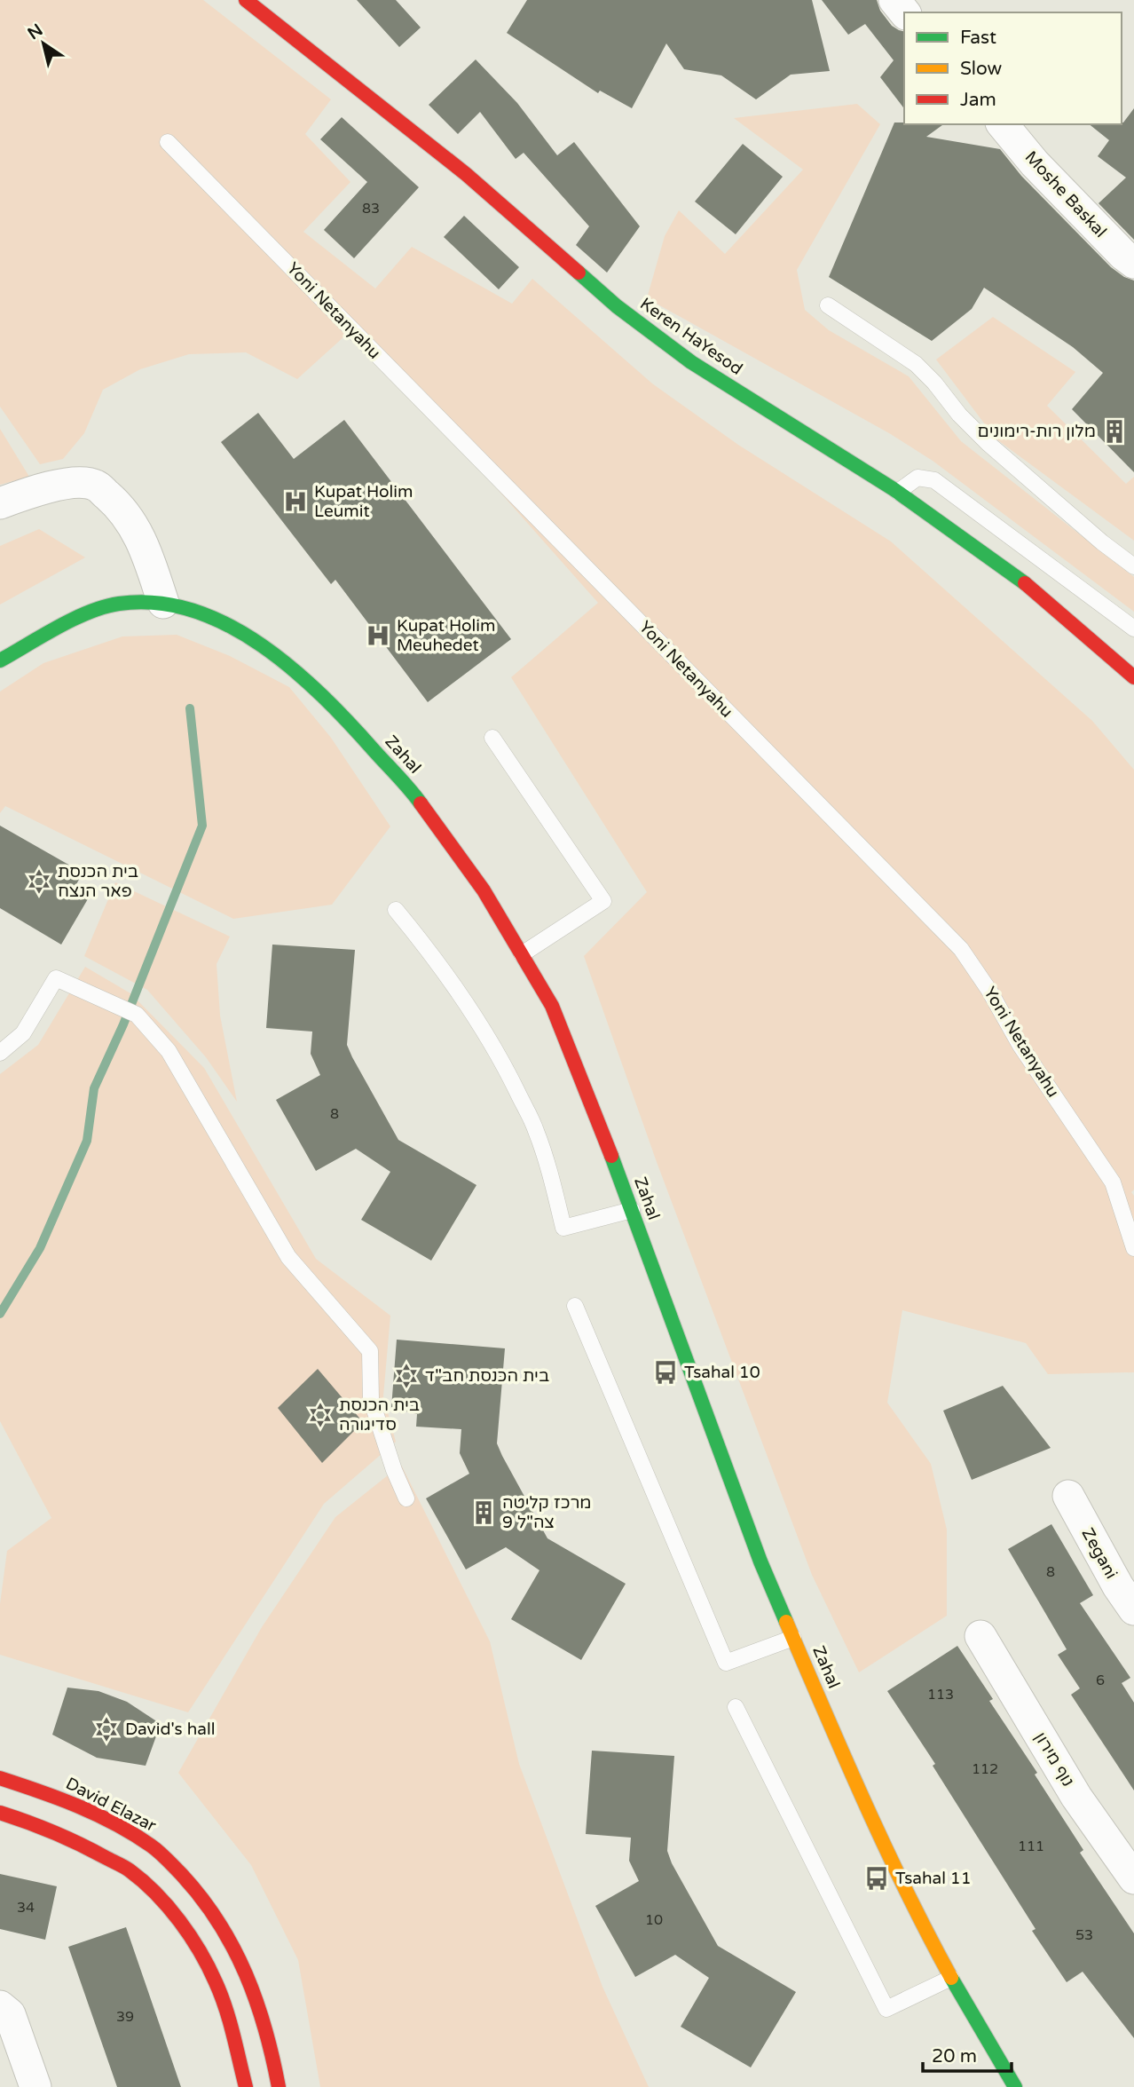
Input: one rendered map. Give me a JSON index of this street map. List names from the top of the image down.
{
  "streets": {
    "street": [
      "Moshe Baskal",
      "Keren HaYesod",
      "Zahal",
      "Zegani",
      "נוף מירון",
      "David Elazar"
    ],
    "lane": ["Yoni Netanyahu"]
  },
  "places": {
    "building": ["מלון רות-רימונים", "מרכז קליטה צה\"ל 9"],
    "hospital": ["Kupat Holim Leumit", "Kupat Holim Meuhedet"],
    "synagogue": [
      "בית הכנסת פאר הנצח",
      "בית הכנסת חב\"ד",
      "בית הכנסת סדיגורה",
      "David's hall"
    ],
    "bus stop": ["Tsahal 10", "Tsahal 11"]
  },
  "house_numbers": [
    "83",
    "8",
    "8",
    "6",
    "113",
    "112",
    "111",
    "34",
    "10",
    "53",
    "39"
  ],
  "legend": ["Fast", "Slow", "Jam"],
  "scale_bar": "20 m",
  "north": "top left"
}
